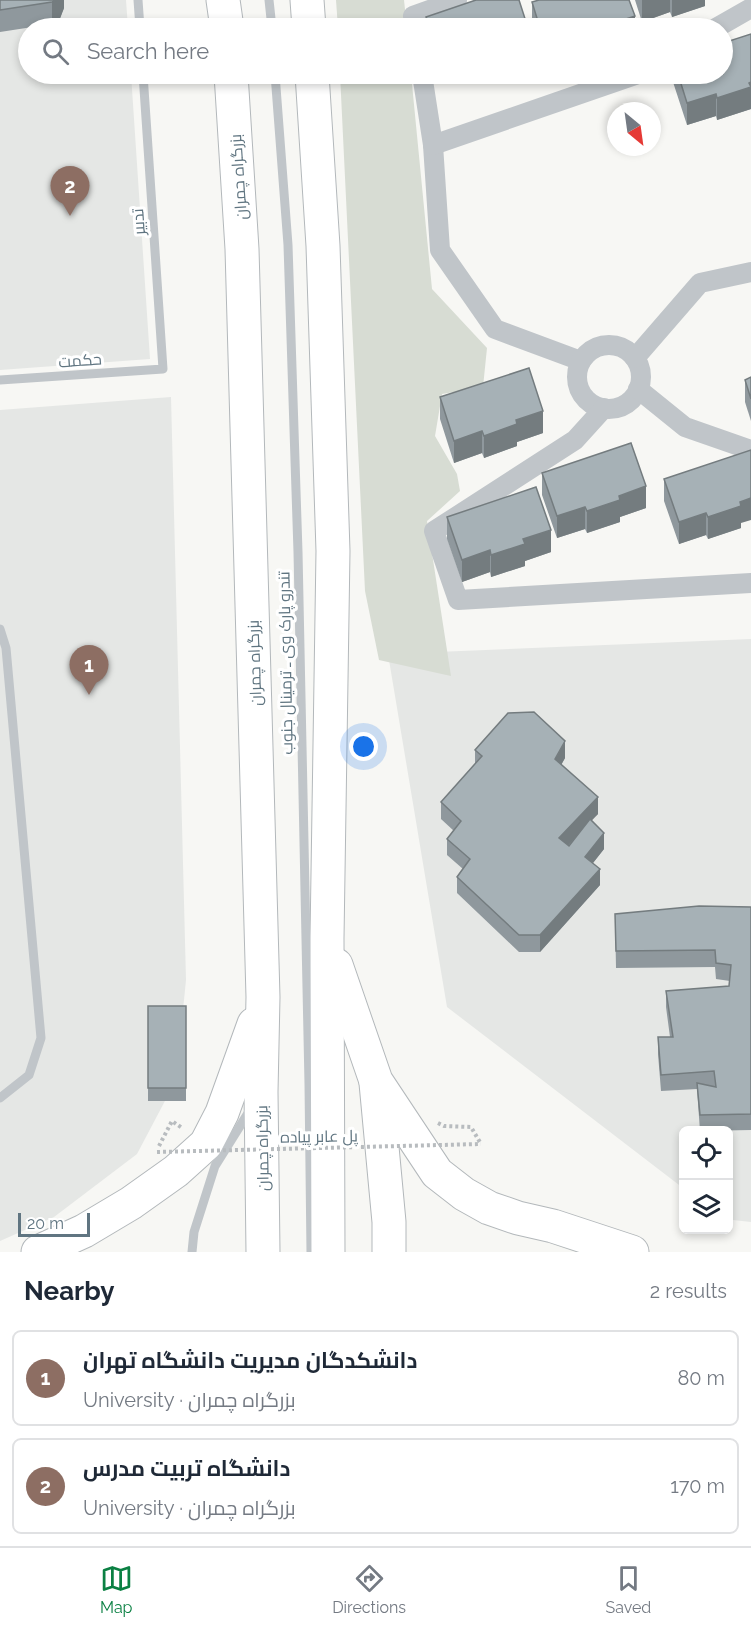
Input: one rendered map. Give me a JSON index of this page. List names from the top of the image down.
{
  "streets": {
    "highway": ["بزرگراه چمران"],
    "lane": ["تدبیر", "حکمت", "تندرو پارک وی ـ ترمینال جنوب"],
    "path": ["پل عابر پیاده"]
  },
  "crossings": [
    ["تدبیر", "حکمت"]
  ],
  "scale_bar": "20 m",
  "north": "bottom right",
  "page": {
    "search": "Search here",
    "pins": ["2", "1"],
    "scale": "20 m",
    "heading": ["Nearby", "2 results"],
    "list": [
      {
        "mark": "1",
        "name": "دانشکدگان مدیریت دانشگاه تهران",
        "note": "University · بزرگراه چمران",
        "value": "80 m"
      },
      {
        "mark": "2",
        "name": "دانشگاه تربیت مدرس",
        "note": "University · بزرگراه چمران",
        "value": "170 m"
      }
    ],
    "nav": ["Map", "Directions", "Saved"]
  }
}
